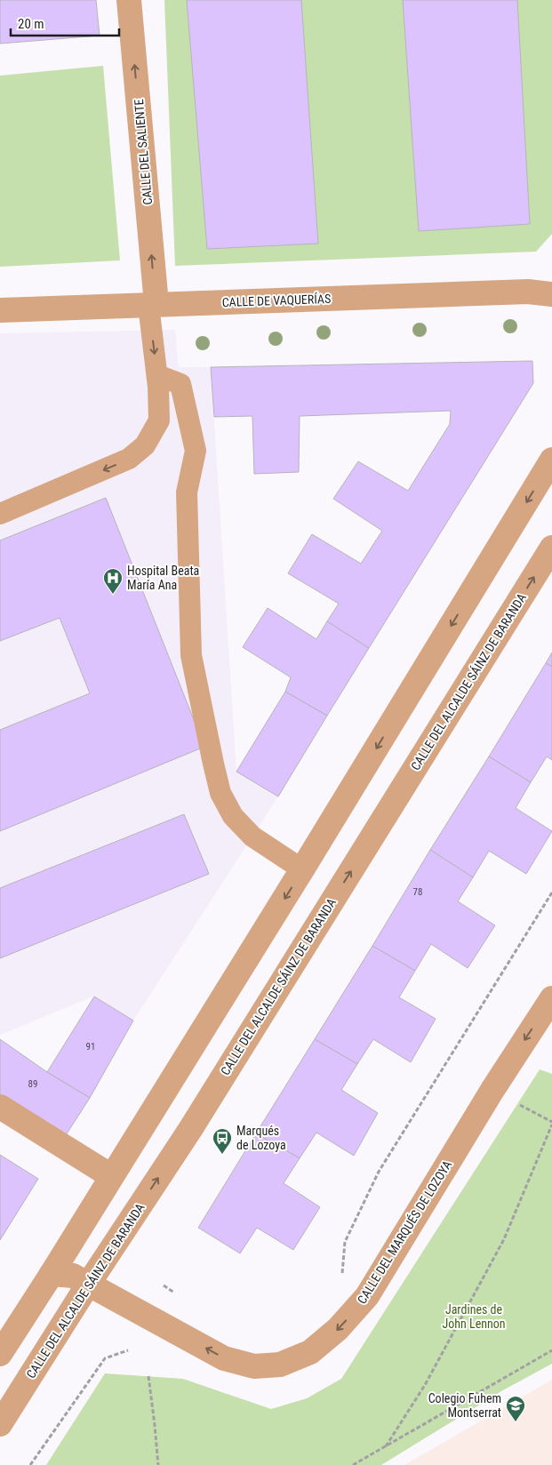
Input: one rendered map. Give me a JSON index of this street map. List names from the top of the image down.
{
  "streets": {
    "street": [
      "CALLE DEL SALIENTE",
      "CALLE DE VAQUERÍAS",
      "CALLE DEL ALCALDE SÁINZ DE BARANDA",
      "CALLE DEL MARQUÉS DE LOZOYA"
    ]
  },
  "crossings": [
    ["CALLE DEL SALIENTE", "CALLE DE VAQUERÍAS"],
    ["CALLE DEL ALCALDE SÁINZ DE BARANDA", "CALLE DEL MARQUÉS DE LOZOYA"]
  ],
  "one_way": ["CALLE DEL SALIENTE", "CALLE DEL MARQUÉS DE LOZOYA"],
  "parks": ["Jardines de John Lennon"],
  "places": {
    "hospital": ["Hospital Beata María Ana"],
    "bus stop": ["Marqués de Lozoya"],
    "school or university": ["Colegio Fuhem Montserrat"]
  },
  "house_numbers": ["78", "91", "89"],
  "scale_bar": "20 m"
}
